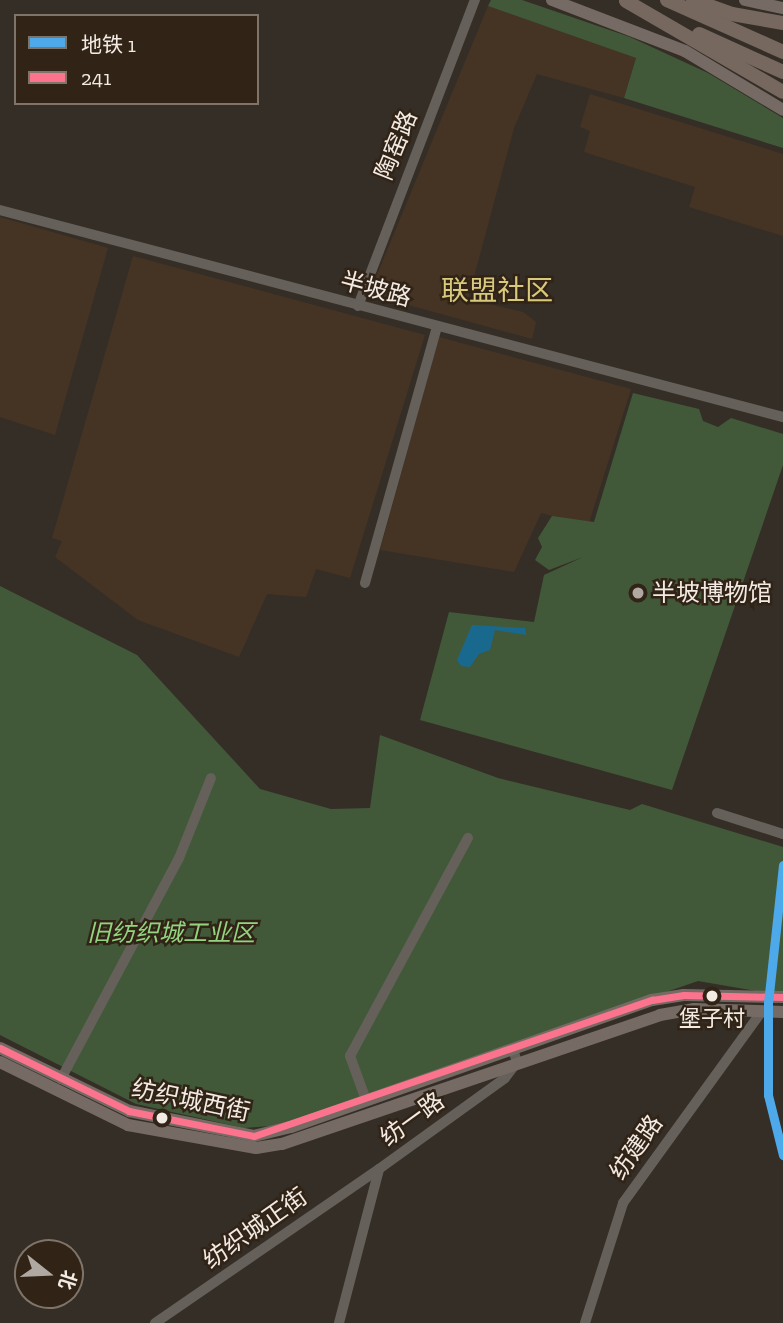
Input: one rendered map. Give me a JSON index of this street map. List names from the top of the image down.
{
  "streets": {
    "main road": ["纺织城西街"],
    "street": [
      "陶窑路",
      "半坡路",
      "纺一路",
      "纺建路",
      "纺织城正街"
    ]
  },
  "crossings": [
    ["陶窑路", "半坡路"],
    ["纺织城西街", "纺一路"],
    ["纺织城西街", "纺建路"],
    ["纺一路", "纺织城正街"]
  ],
  "districts": ["联盟社区"],
  "parks": ["旧纺织城工业区"],
  "places": ["半坡博物馆", "堡子村"],
  "lines": ["metro line 1", "transit line 241"],
  "legend": ["地铁 1", "241"],
  "north": "right"
}
